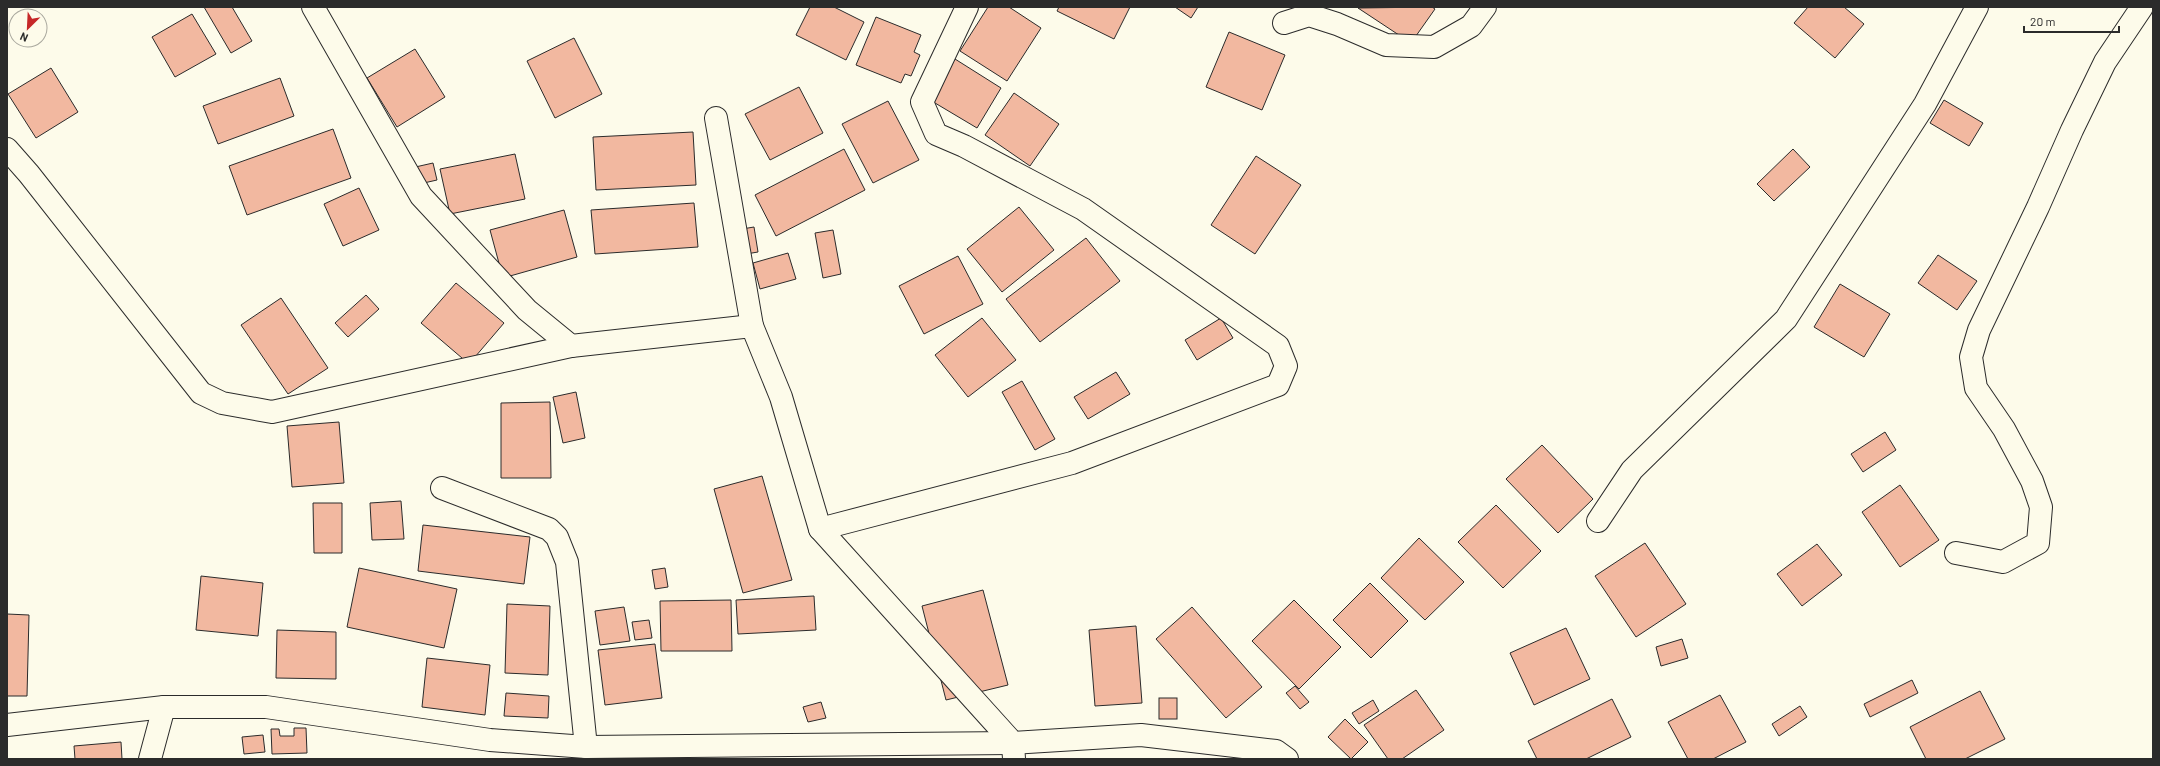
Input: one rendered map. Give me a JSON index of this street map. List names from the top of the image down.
{
  "scale_bar": "20 m",
  "north": "bottom left"
}
